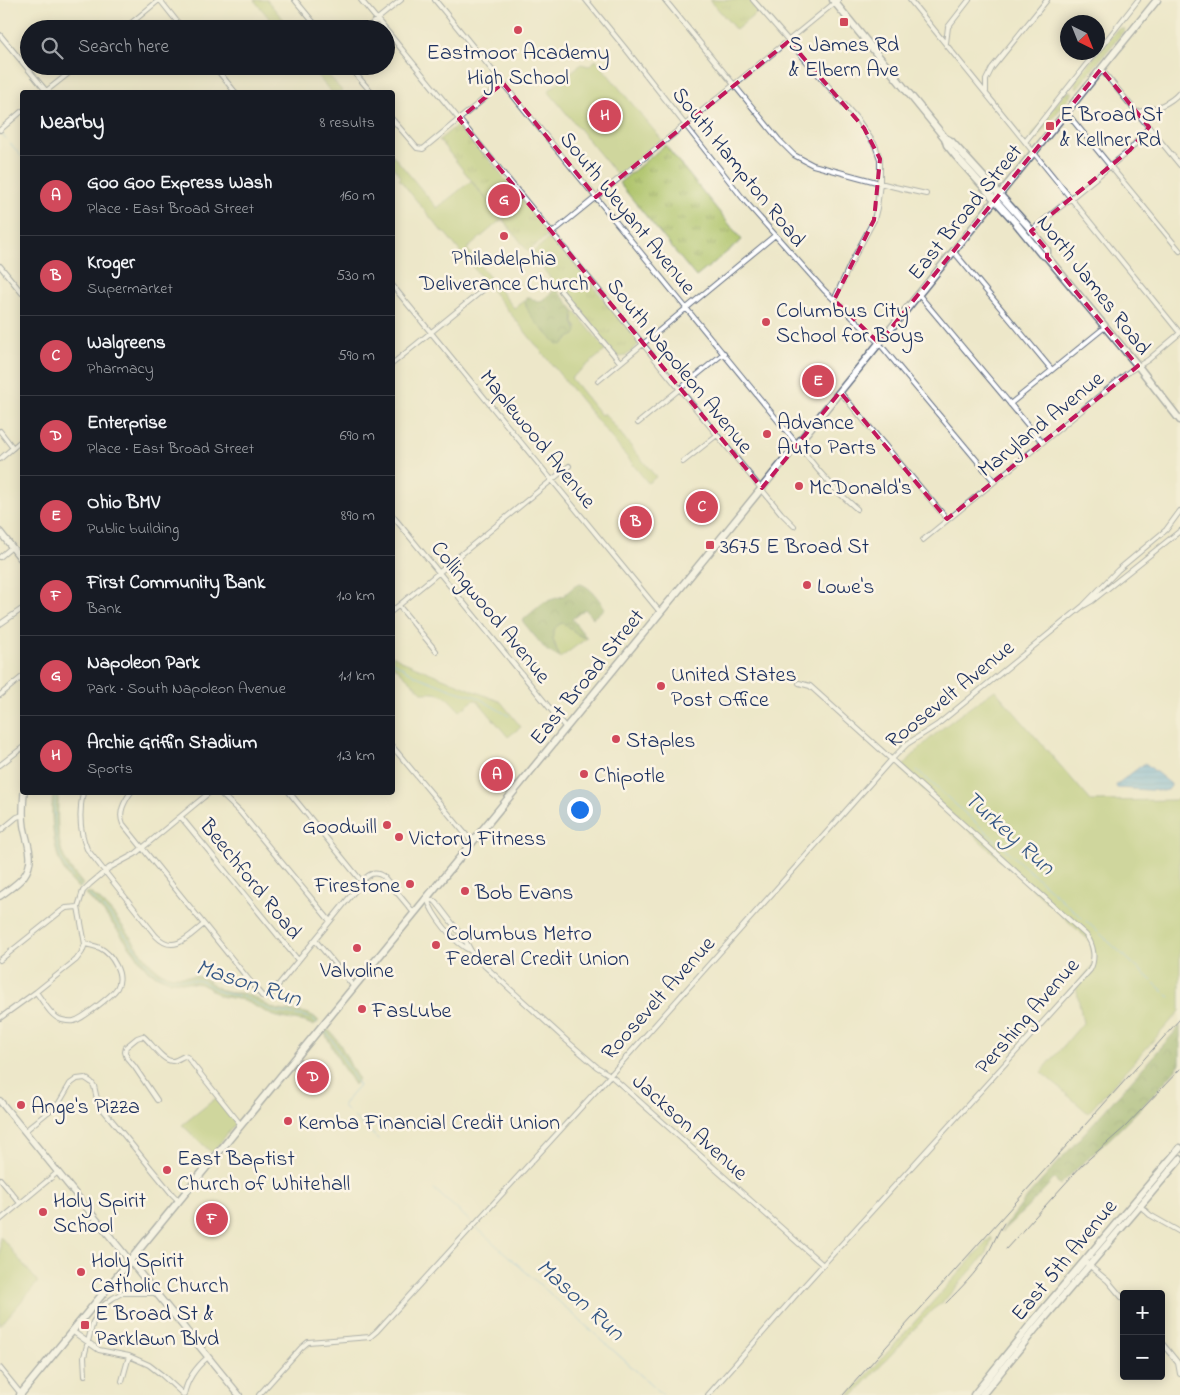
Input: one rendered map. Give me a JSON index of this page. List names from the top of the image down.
{
  "streets": {
    "main road": ["East Broad Street", "North James Road", "East 5th Avenue"],
    "street": [
      "South Hampton Road",
      "South Weyant Avenue",
      "South Napoleon Avenue",
      "Maryland Avenue",
      "Maplewood Avenue",
      "Collingwood Avenue",
      "Roosevelt Avenue",
      "Beechford Road",
      "Pershing Avenue",
      "Jackson Avenue"
    ]
  },
  "crossings": [
    ["South Hampton Road", "East Broad Street"],
    ["South Hampton Road", "Maryland Avenue"],
    ["East Broad Street", "South Weyant Avenue"],
    ["East Broad Street", "North James Road"],
    ["East Broad Street", "South Napoleon Avenue"],
    ["East Broad Street", "Maplewood Avenue"],
    ["East Broad Street", "Collingwood Avenue"],
    ["East Broad Street", "Jackson Avenue"],
    ["North James Road", "Maryland Avenue"],
    ["Roosevelt Avenue", "Pershing Avenue"],
    ["Roosevelt Avenue", "Jackson Avenue"],
    ["Pershing Avenue", "Jackson Avenue"]
  ],
  "water": ["Turkey Run", "Mason Run"],
  "places": {
    "transit": [
      "S James Rd & Elbern Ave",
      "E Broad St & Kellner Rd",
      "3675 E Broad St",
      "E Broad St & Parklawn Blvd"
    ],
    "other": [
      "Eastmoor Academy High School",
      "Philadelphia Deliverance Church",
      "Columbus City School for Boys",
      "Advance Auto Parts",
      "McDonald's",
      "Lowe's",
      "United States Post Office",
      "Staples",
      "Chipotle",
      "Goodwill",
      "Victory Fitness",
      "Firestone",
      "Bob Evans",
      "Columbus Metro Federal Credit Union",
      "Valvoline",
      "FasLube",
      "Ange's Pizza",
      "Kemba Financial Credit Union",
      "East Baptist Church of Whitehall",
      "Holy Spirit School",
      "Holy Spirit Catholic Church"
    ]
  },
  "north": "bottom right",
  "page": {
    "search": "Search here",
    "heading": ["Nearby", "8 results"],
    "pins": [
      "H",
      "G",
      "E",
      "C",
      "B",
      "A",
      "D",
      "F"
    ],
    "list": [
      {
        "mark": "A",
        "name": "Goo Goo Express Wash",
        "note": "Place · East Broad Street",
        "value": "160 m"
      },
      {
        "mark": "B",
        "name": "Kroger",
        "note": "Supermarket",
        "value": "530 m"
      },
      {
        "mark": "C",
        "name": "Walgreens",
        "note": "Pharmacy",
        "value": "590 m"
      },
      {
        "mark": "D",
        "name": "Enterprise",
        "note": "Place · East Broad Street",
        "value": "690 m"
      },
      {
        "mark": "E",
        "name": "Ohio BMV",
        "note": "Public building",
        "value": "890 m"
      },
      {
        "mark": "F",
        "name": "First Community Bank",
        "note": "Bank",
        "value": "1.0 km"
      },
      {
        "mark": "G",
        "name": "Napoleon Park",
        "note": "Park · South Napoleon Avenue",
        "value": "1.1 km"
      },
      {
        "mark": "H",
        "name": "Archie Griffin Stadium",
        "note": "Sports",
        "value": "1.3 km"
      }
    ],
    "map_buttons": ["+", "−"]
  }
}
